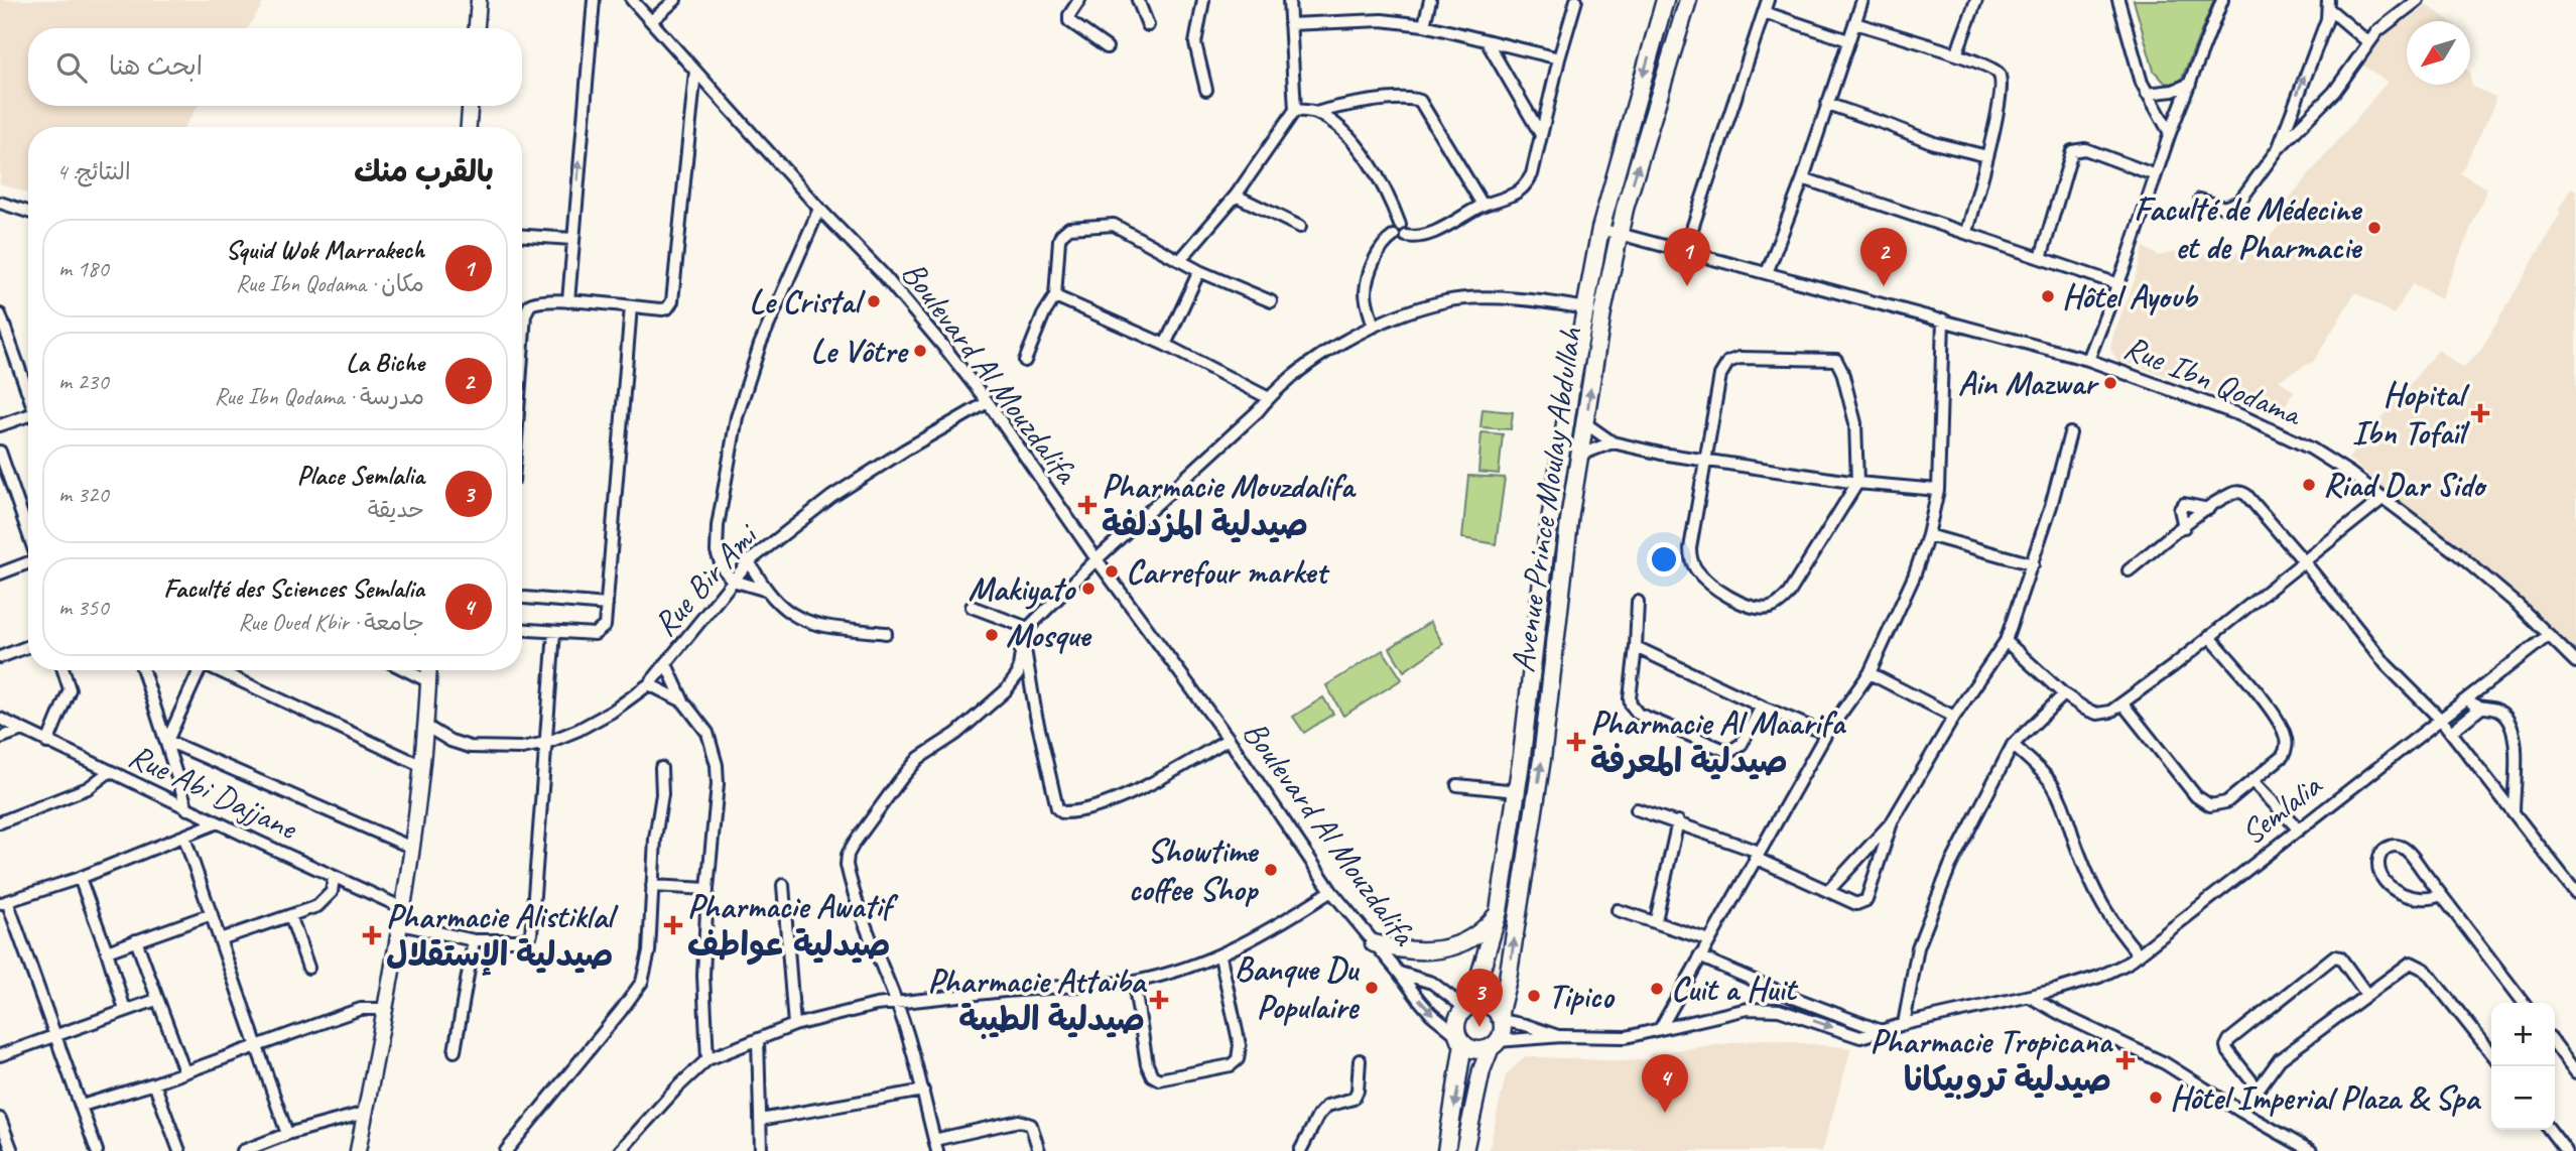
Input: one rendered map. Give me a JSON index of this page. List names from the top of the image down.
{
  "streets": {
    "main road": ["Avenue Prince Moulay Abdullah"],
    "street": [
      "Boulevard Al Mouzdalifa",
      "Rue Ibn Qodama",
      "Rue Bir Ami",
      "Rue Abi Dajjane",
      "Semlalia"
    ]
  },
  "crossings": [
    ["Boulevard Al Mouzdalifa", "Avenue Prince Moulay Abdullah"],
    ["Boulevard Al Mouzdalifa", "Rue Bir Ami"],
    ["Rue Ibn Qodama", "Avenue Prince Moulay Abdullah"],
    ["Rue Ibn Qodama", "Semlalia"]
  ],
  "places": {
    "other": [
      "Faculté de Médecine et de Pharmacie",
      "Hôtel Ayoub",
      "Le Cristal",
      "Le Vôtre",
      "Ain Mazwar",
      "Riad Dar Sido",
      "Carrefour market",
      "Makiyato",
      "Mosque",
      "Showtime coffee Shop",
      "Banque Du Populaire",
      "Cuit a Huit",
      "Tipico",
      "Hôtel Imperial Plaza & Spa"
    ],
    "health": [
      "Hopital Ibn Tofaïl",
      "Pharmacie Mouzdalifa صيدلية المزدلفة",
      "Pharmacie Al Maarifa صيدلية المعرفة",
      "Pharmacie Awatif صيدلية عواطف",
      "Pharmacie Alistiklal صيدلية الإستقلال",
      "Pharmacie Attaiba صيدلية الطيبة",
      "Pharmacie Tropicana صيدلية تروبيكانا"
    ]
  },
  "north": "bottom left",
  "page": {
    "search": "ابحث هنا",
    "heading": ["بالقرب منك", "النتائج: 4"],
    "list": [
      {
        "mark": "1",
        "name": "Squid Wok Marrakech",
        "note": "مكان · Rue Ibn Qodama",
        "value": "180 m"
      },
      {
        "mark": "2",
        "name": "La Biche",
        "note": "مدرسة · Rue Ibn Qodama",
        "value": "230 m"
      },
      {
        "mark": "3",
        "name": "Place Semlalia",
        "note": "حديقة",
        "value": "320 m"
      },
      {
        "mark": "4",
        "name": "Faculté des Sciences Semlalia",
        "note": "جامعة · Rue Oued Kbir",
        "value": "350 m"
      }
    ],
    "pins": [
      "1",
      "2",
      "3",
      "4"
    ],
    "map_buttons": ["+", "−"]
  }
}
